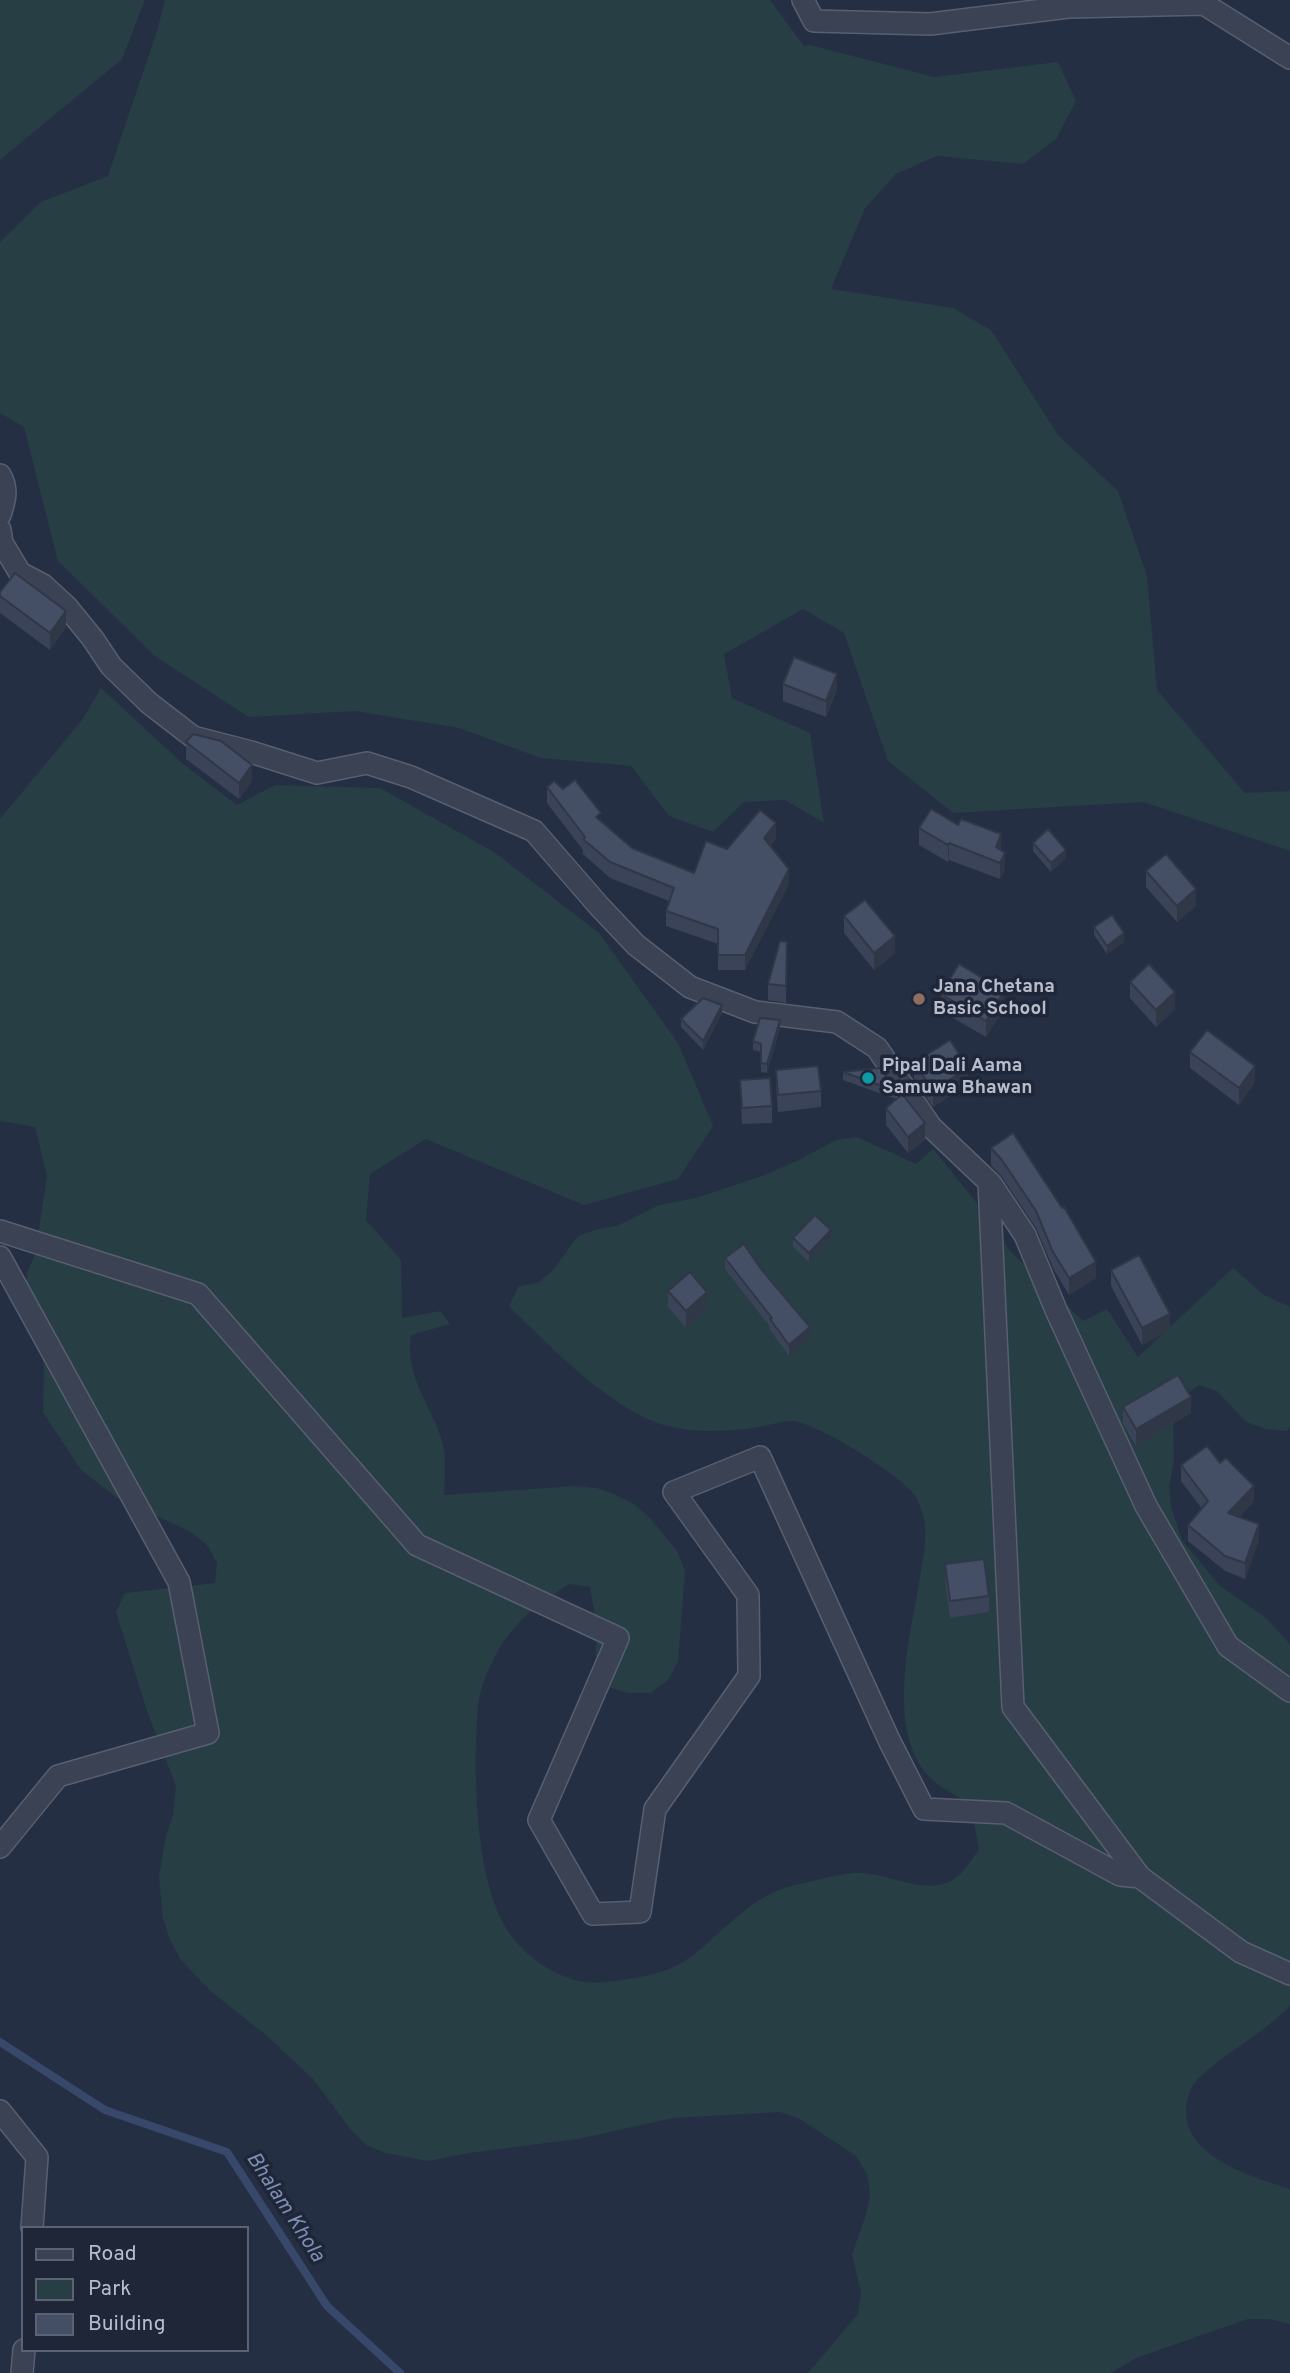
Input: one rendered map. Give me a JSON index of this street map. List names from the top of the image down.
{
  "water": ["Bhalam Khola"],
  "places": ["Jana Chetana Basic School", "Pipal Dali Aama Samuwa Bhawan"],
  "legend": ["Road", "Park", "Building"]
}
